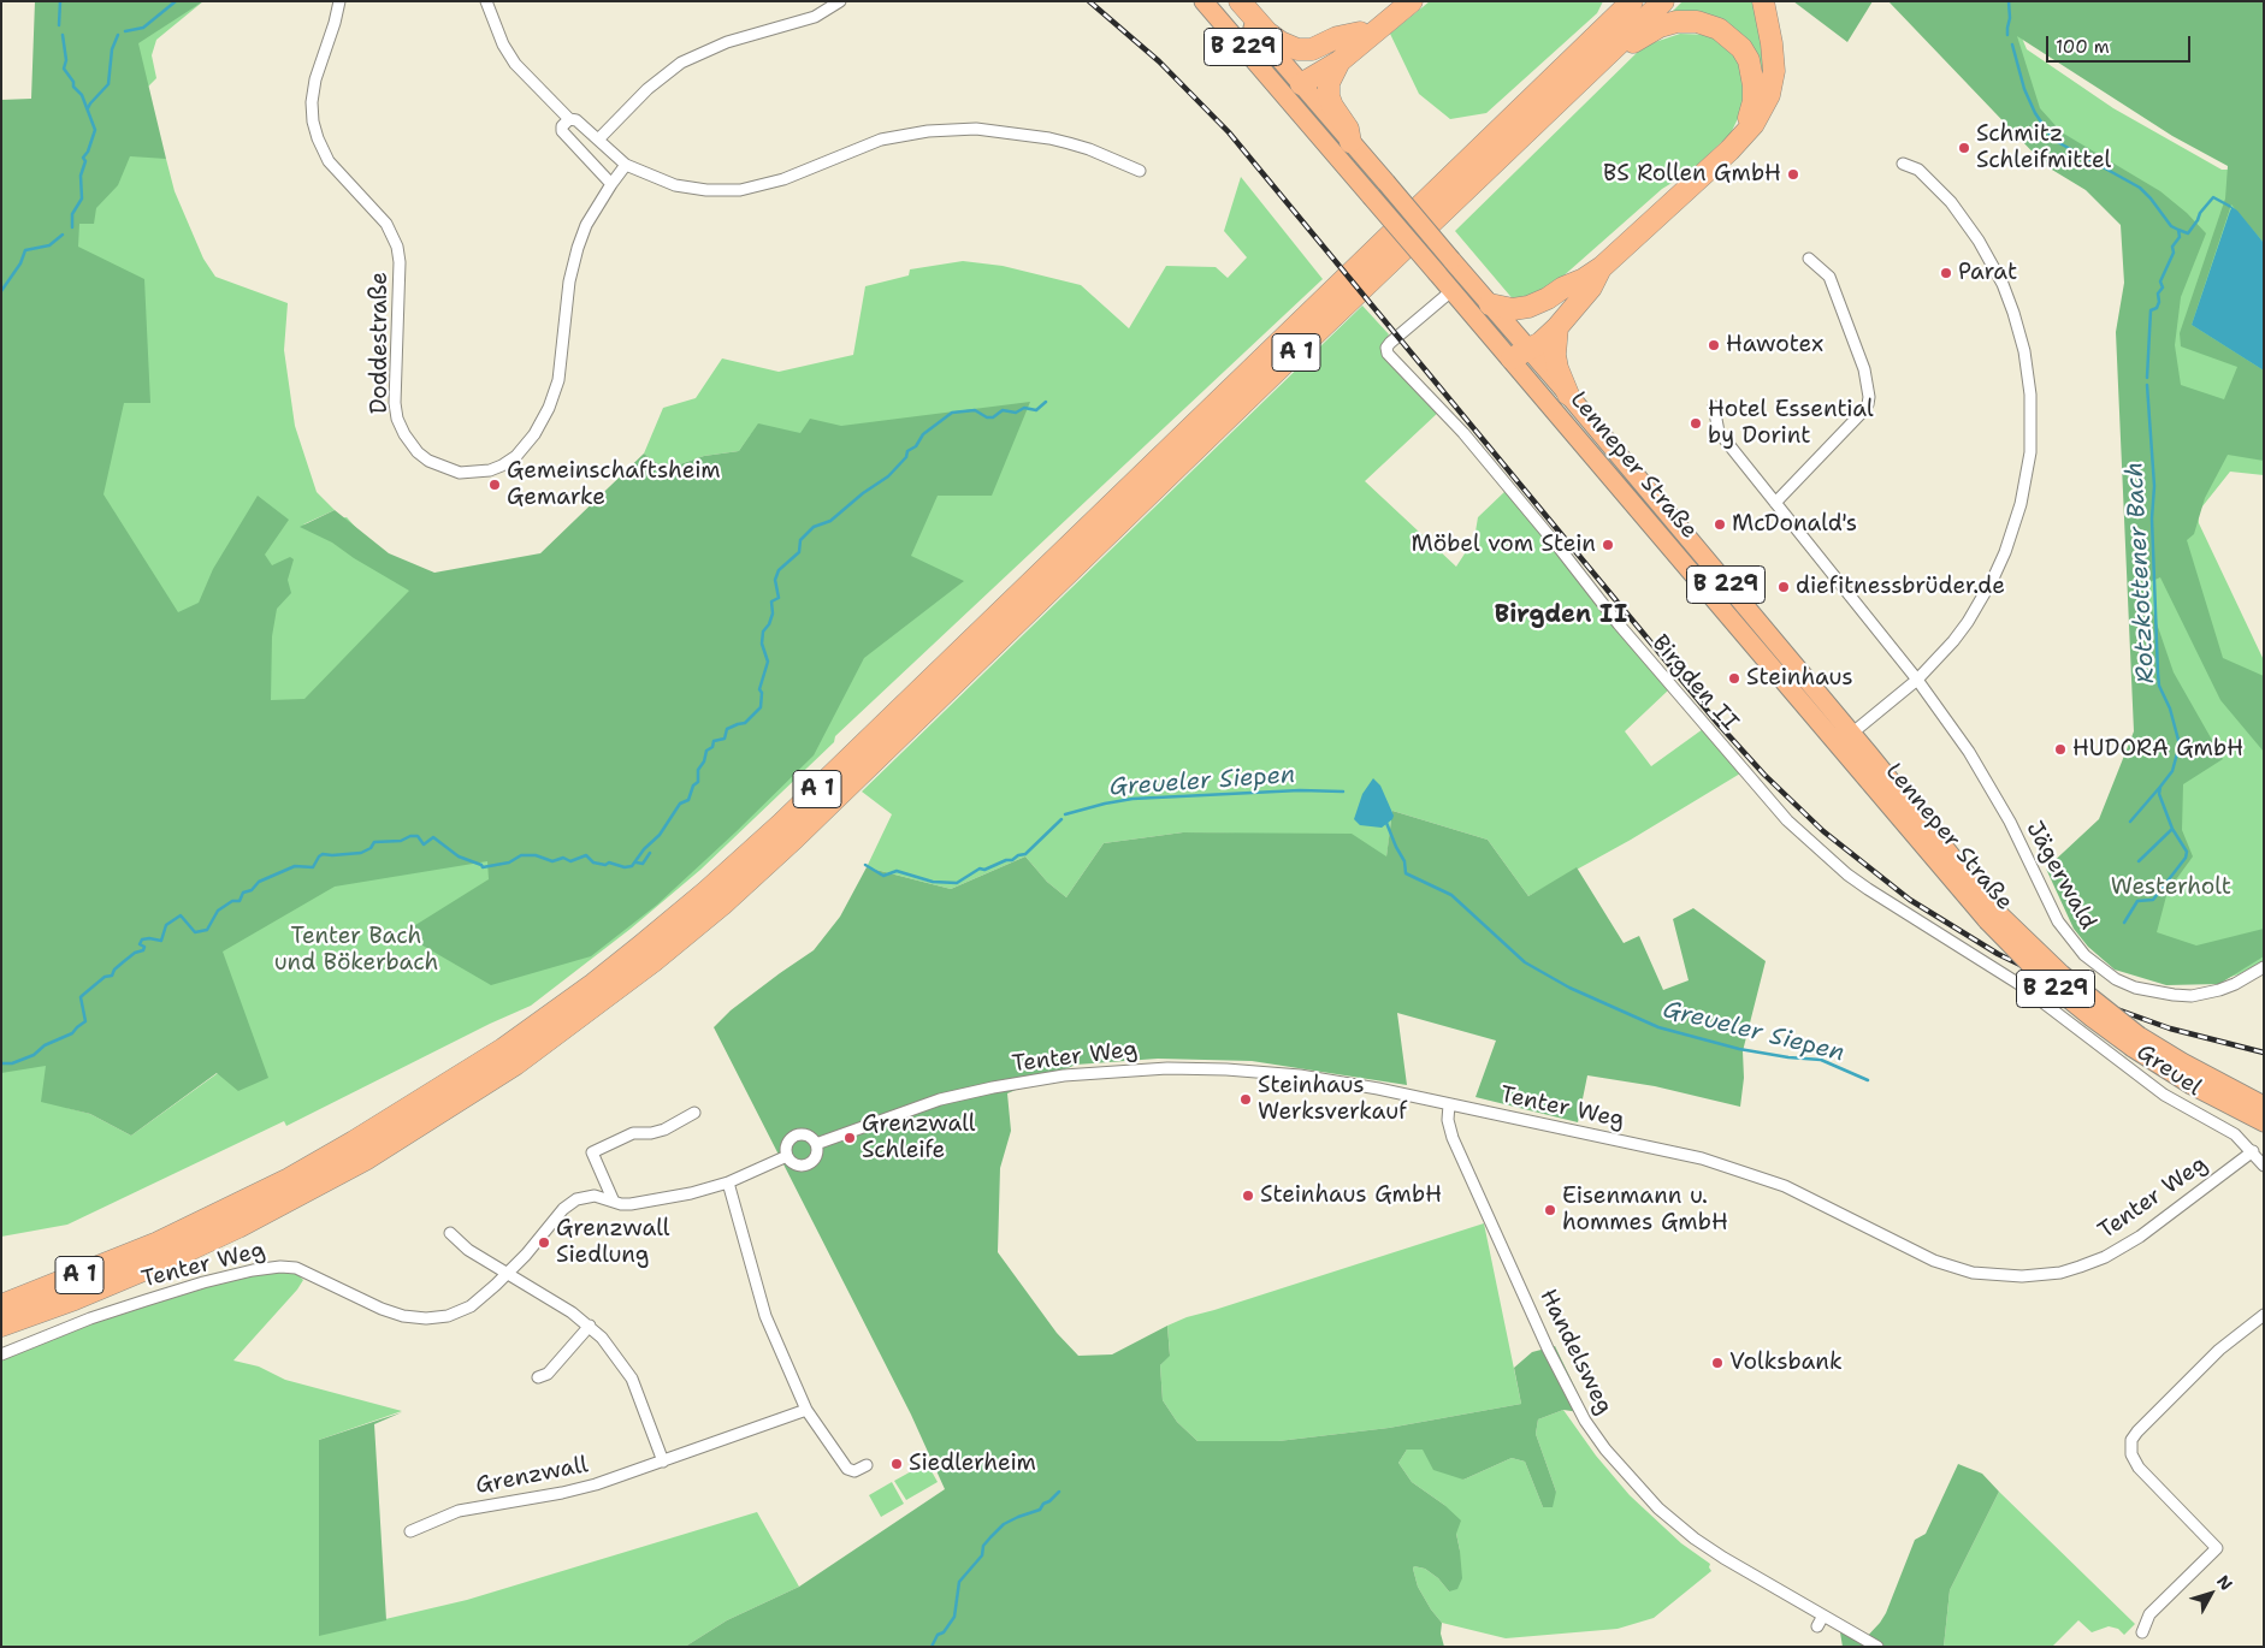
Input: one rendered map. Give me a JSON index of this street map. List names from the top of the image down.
{
  "streets": {
    "highway": ["A 1"],
    "main road": ["B 229", "Lenneper Straße"],
    "street": [
      "Doddestraße",
      "Birgden II",
      "Jägerwald",
      "Tenter Weg",
      "Greuel",
      "Handelsweg",
      "Grenzwall"
    ]
  },
  "crossings": [
    ["Lenneper Straße", "Birgden II"],
    ["Birgden II", "Greuel"],
    ["Tenter Weg", "Greuel"],
    ["Tenter Weg", "Handelsweg"]
  ],
  "districts": ["Birgden II"],
  "water": ["Rotzkottener Bach", "Greueler Siepen"],
  "parks": ["Westerholt", "Tenter Bach und Bökerbach"],
  "places": [
    "Schmitz Schleifmittel",
    "BS Rollen GmbH",
    "Parat",
    "Hawotex",
    "Hotel Essential by Dorint",
    "Gemeinschaftsheim Gemarke",
    "McDonald's",
    "Möbel vom Stein",
    "diefitnessbrüder.de",
    "Steinhaus",
    "HUDORA GmbH",
    "Steinhaus Werksverkauf",
    "Grenzwall Schleife",
    "Steinhaus GmbH",
    "Eisenmann u. hommes GmbH",
    "Grenzwall Siedlung",
    "Volksbank",
    "Siedlerheim"
  ],
  "scale_bar": "100 m",
  "north": "top right"
}
